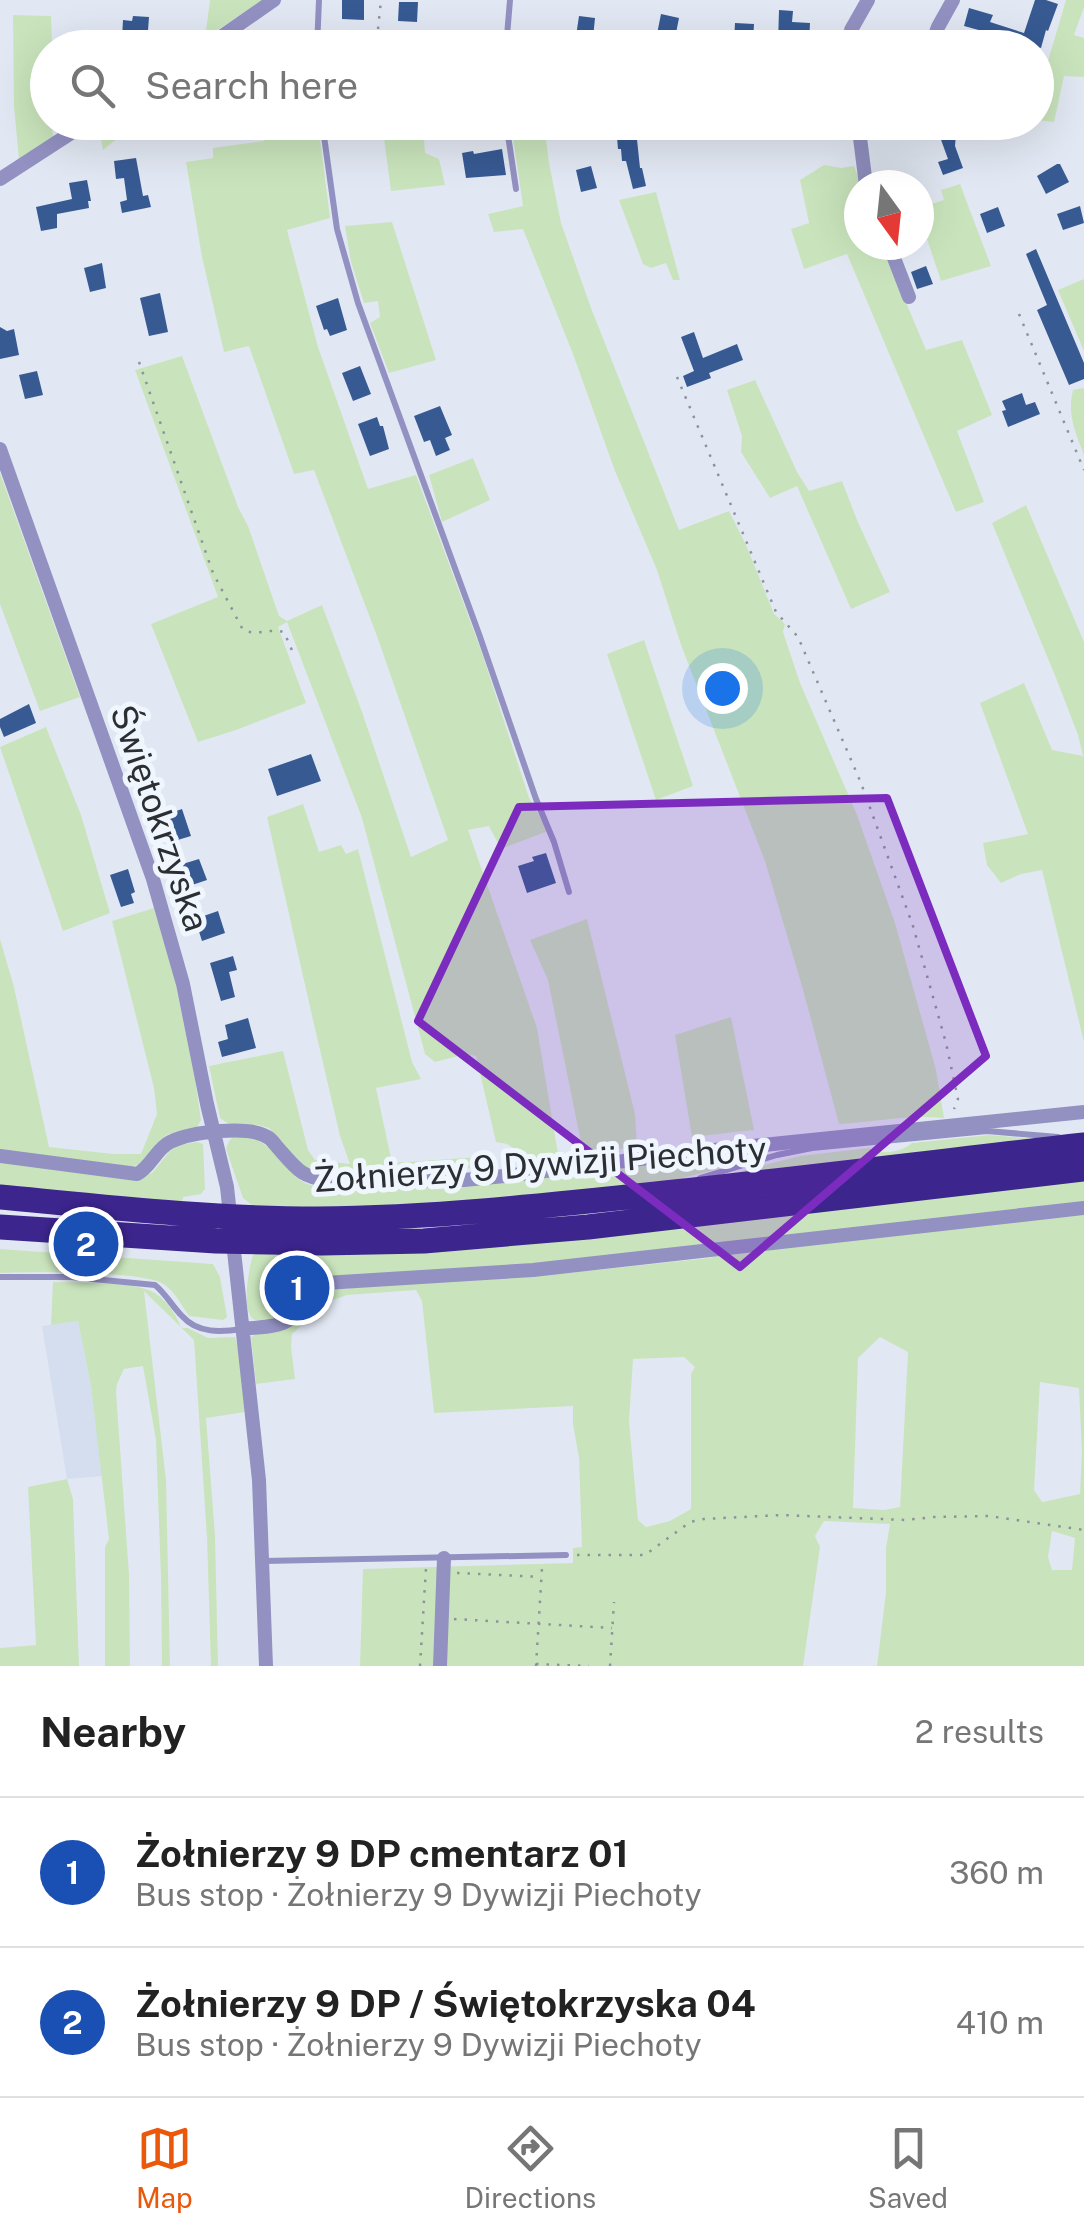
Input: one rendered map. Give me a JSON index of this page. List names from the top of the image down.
{
  "streets": {
    "highway": ["Żołnierzy 9 Dywizji Piechoty"],
    "street": ["Świętokrzyska"]
  },
  "crossings": [
    ["Świętokrzyska", "Żołnierzy 9 Dywizji Piechoty"]
  ],
  "north": "bottom",
  "page": {
    "search": "Search here",
    "pins": ["2", "1"],
    "heading": ["Nearby", "2 results"],
    "list": [
      {
        "mark": "1",
        "name": "Żołnierzy 9 DP cmentarz 01",
        "note": "Bus stop · Żołnierzy 9 Dywizji Piechoty",
        "value": "360 m"
      },
      {
        "mark": "2",
        "name": "Żołnierzy 9 DP / Świętokrzyska 04",
        "note": "Bus stop · Żołnierzy 9 Dywizji Piechoty",
        "value": "410 m"
      }
    ],
    "nav": ["Map", "Directions", "Saved"]
  }
}
